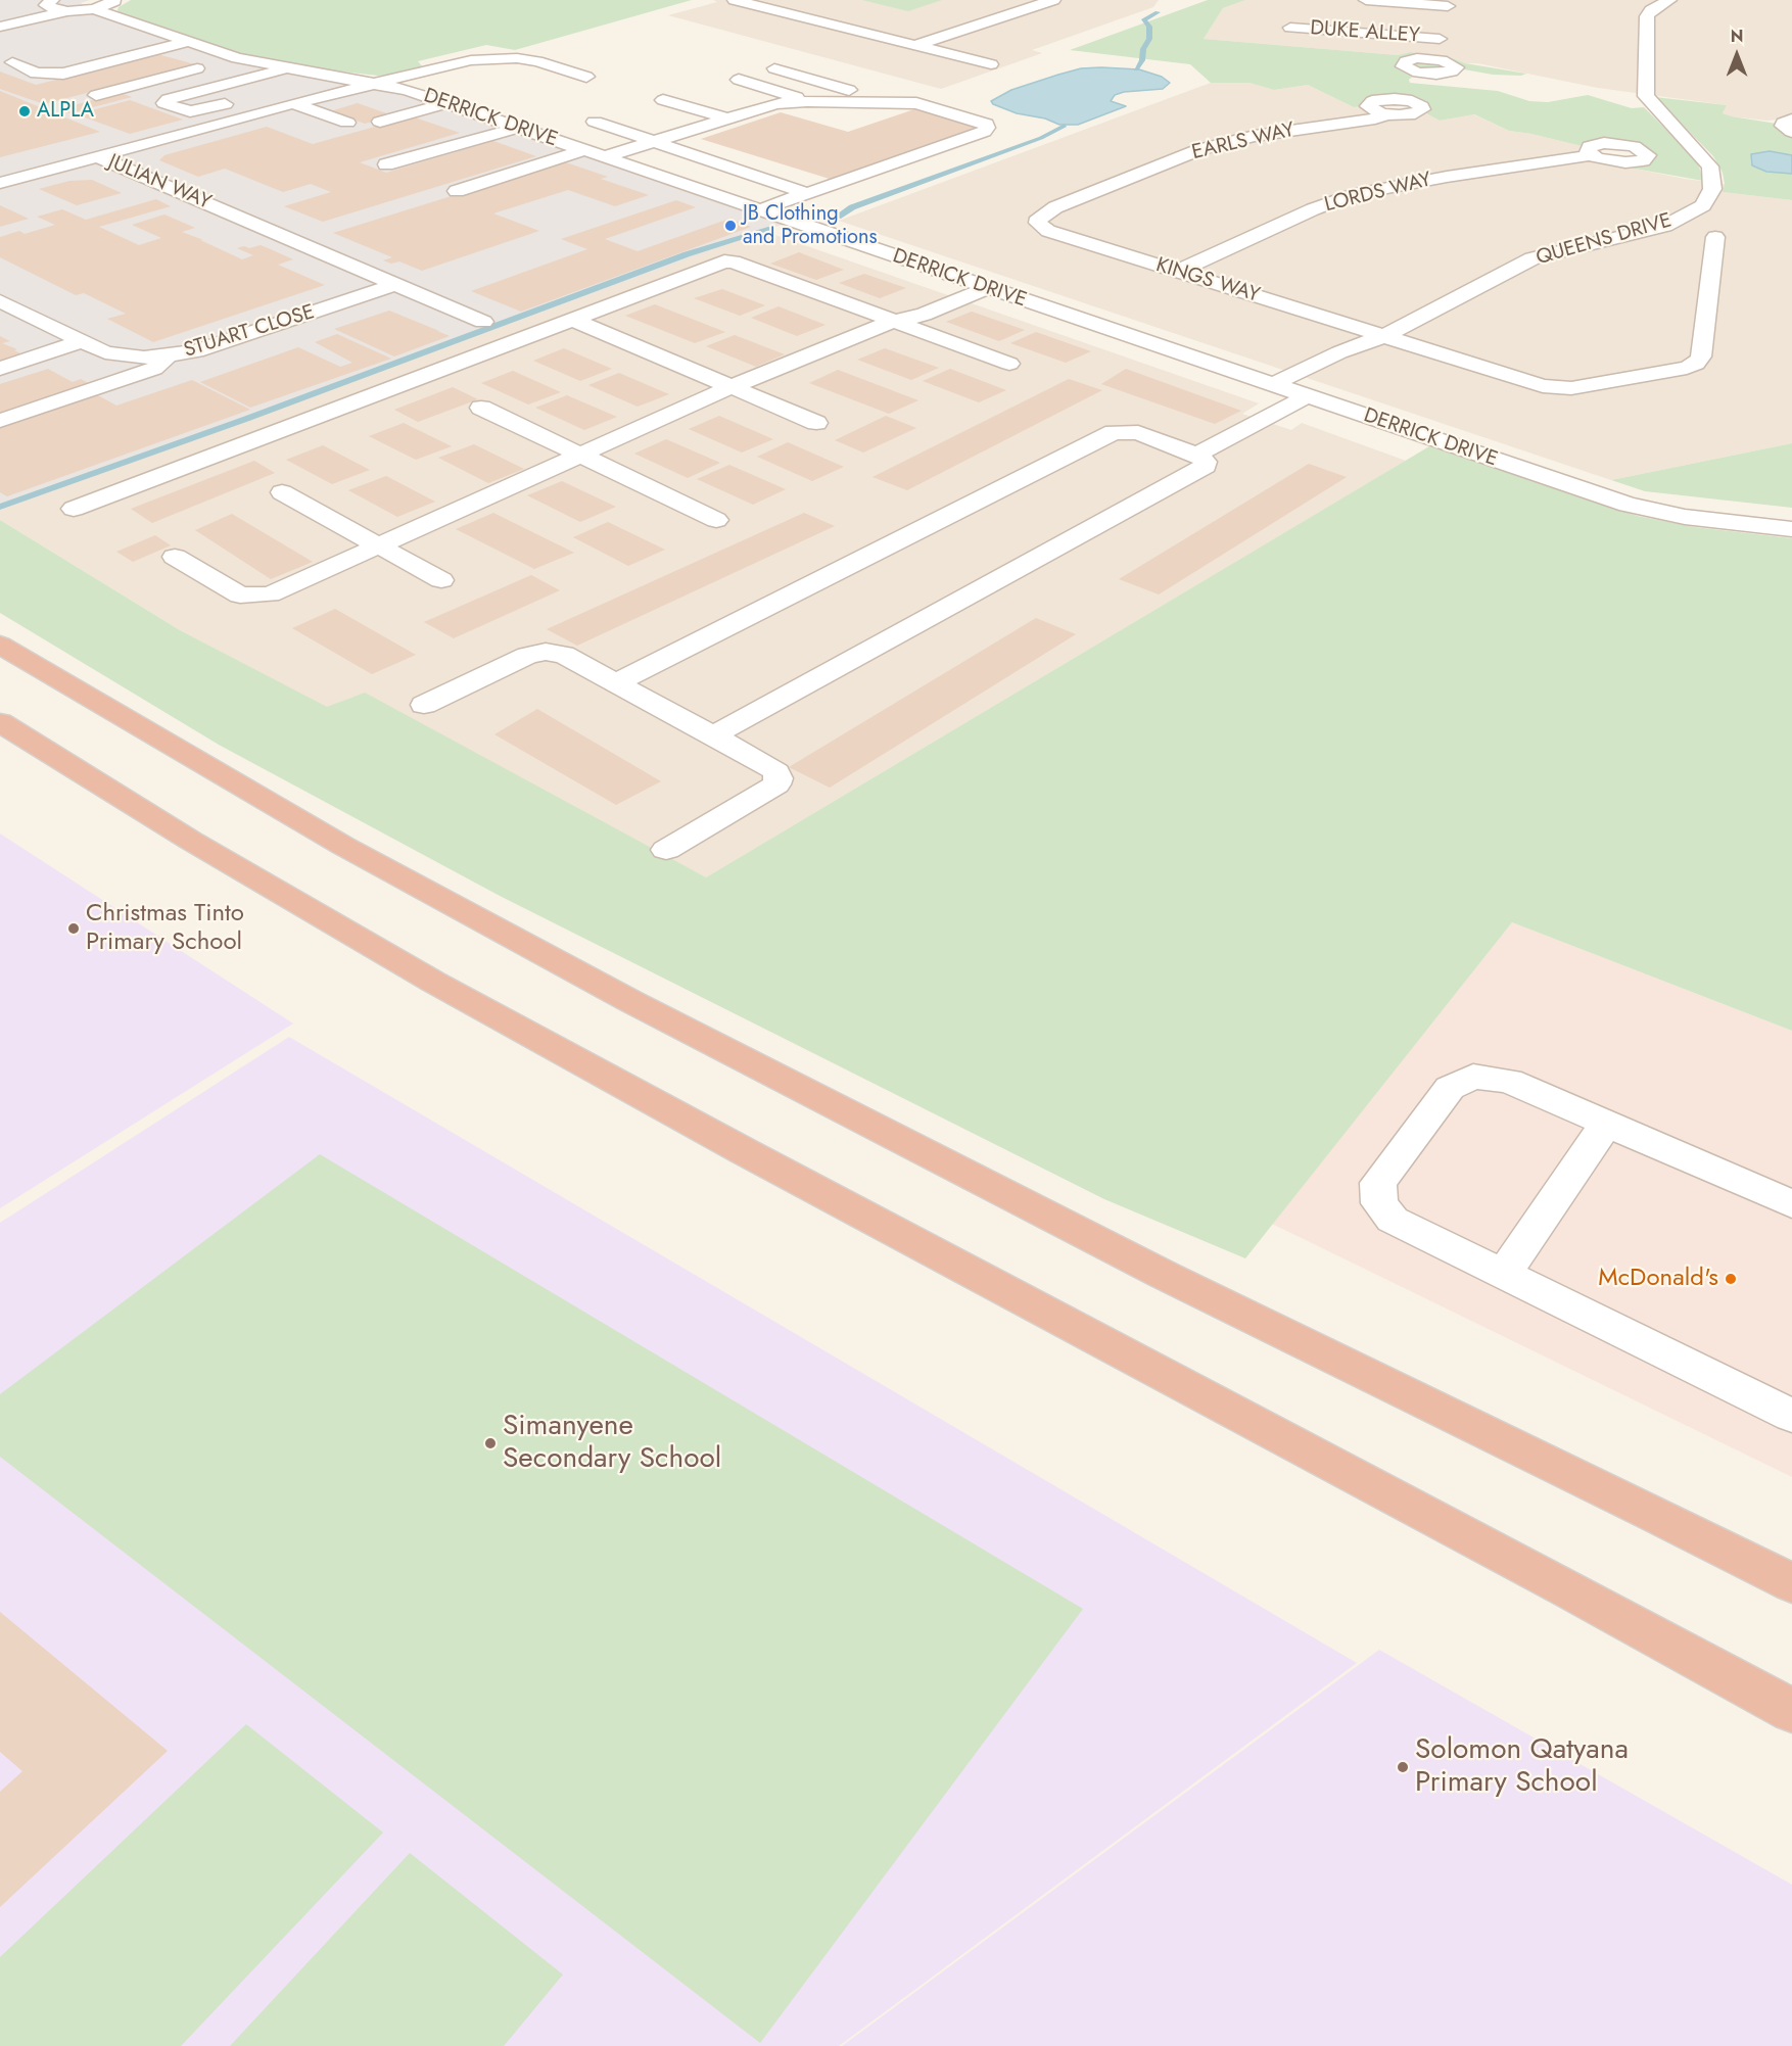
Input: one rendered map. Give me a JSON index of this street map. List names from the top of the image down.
{
  "streets": {
    "street": [
      "DUKE ALLEY",
      "DERRICK DRIVE",
      "EARLS WAY",
      "JULIAN WAY",
      "LORDS WAY",
      "QUEENS DRIVE",
      "KINGS WAY",
      "STUART CLOSE"
    ]
  },
  "crossings": [
    ["DERRICK DRIVE", "JULIAN WAY"],
    ["DERRICK DRIVE", "QUEENS DRIVE"],
    ["EARLS WAY", "KINGS WAY"],
    ["JULIAN WAY", "STUART CLOSE"],
    ["LORDS WAY", "KINGS WAY"],
    ["QUEENS DRIVE", "KINGS WAY"]
  ],
  "places": [
    "ALPLA",
    "JB Clothing and Promotions",
    "Christmas Tinto Primary School",
    "McDonald's",
    "Simanyene Secondary School",
    "Solomon Qatyana Primary School"
  ],
  "north": "top"
}
